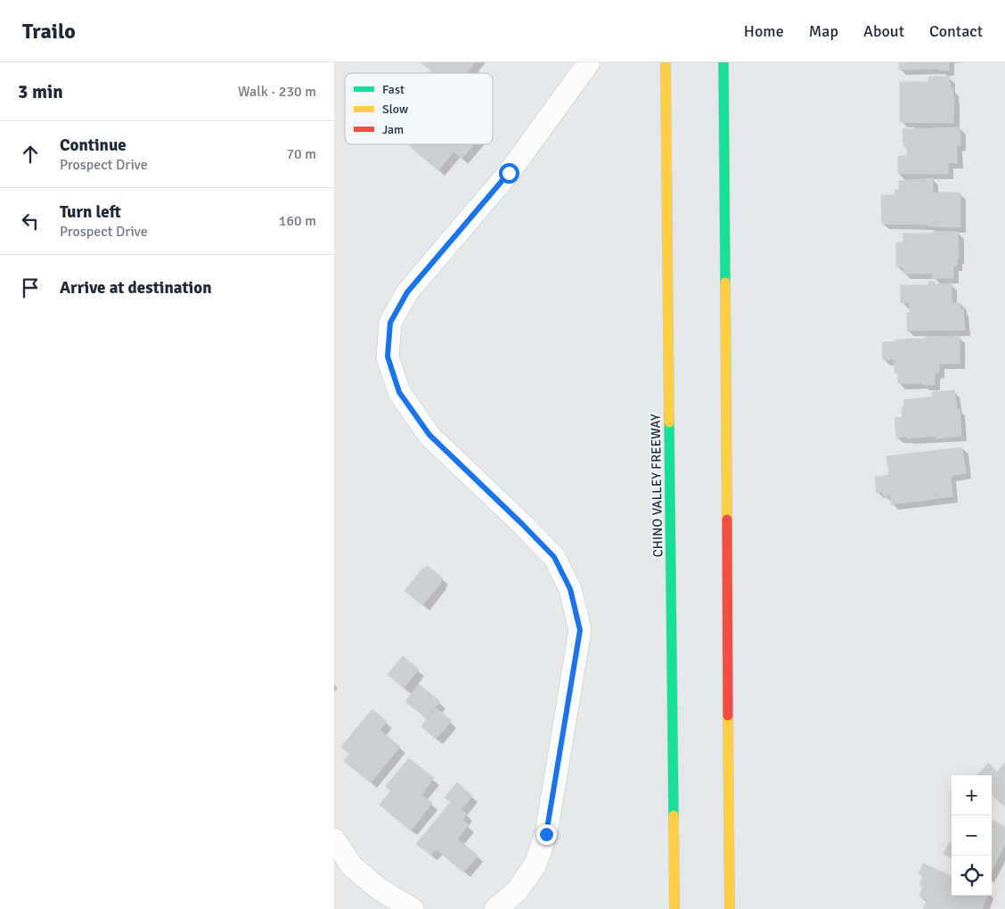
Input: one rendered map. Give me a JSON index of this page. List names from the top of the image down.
{
  "streets": {
    "highway": ["CHINO VALLEY FREEWAY"]
  },
  "legend": ["Fast", "Slow", "Jam"],
  "page": {
    "header": "Trailo",
    "nav": [
      "Home",
      "Map",
      "About",
      "Contact"
    ],
    "heading": ["3 min", "Walk · 230 m"],
    "list": [
      ["Continue", "Prospect Drive", "70 m"],
      ["Turn left", "Prospect Drive", "160 m"],
      "Arrive at destination"
    ],
    "map_buttons": ["+", "−"]
  }
}
